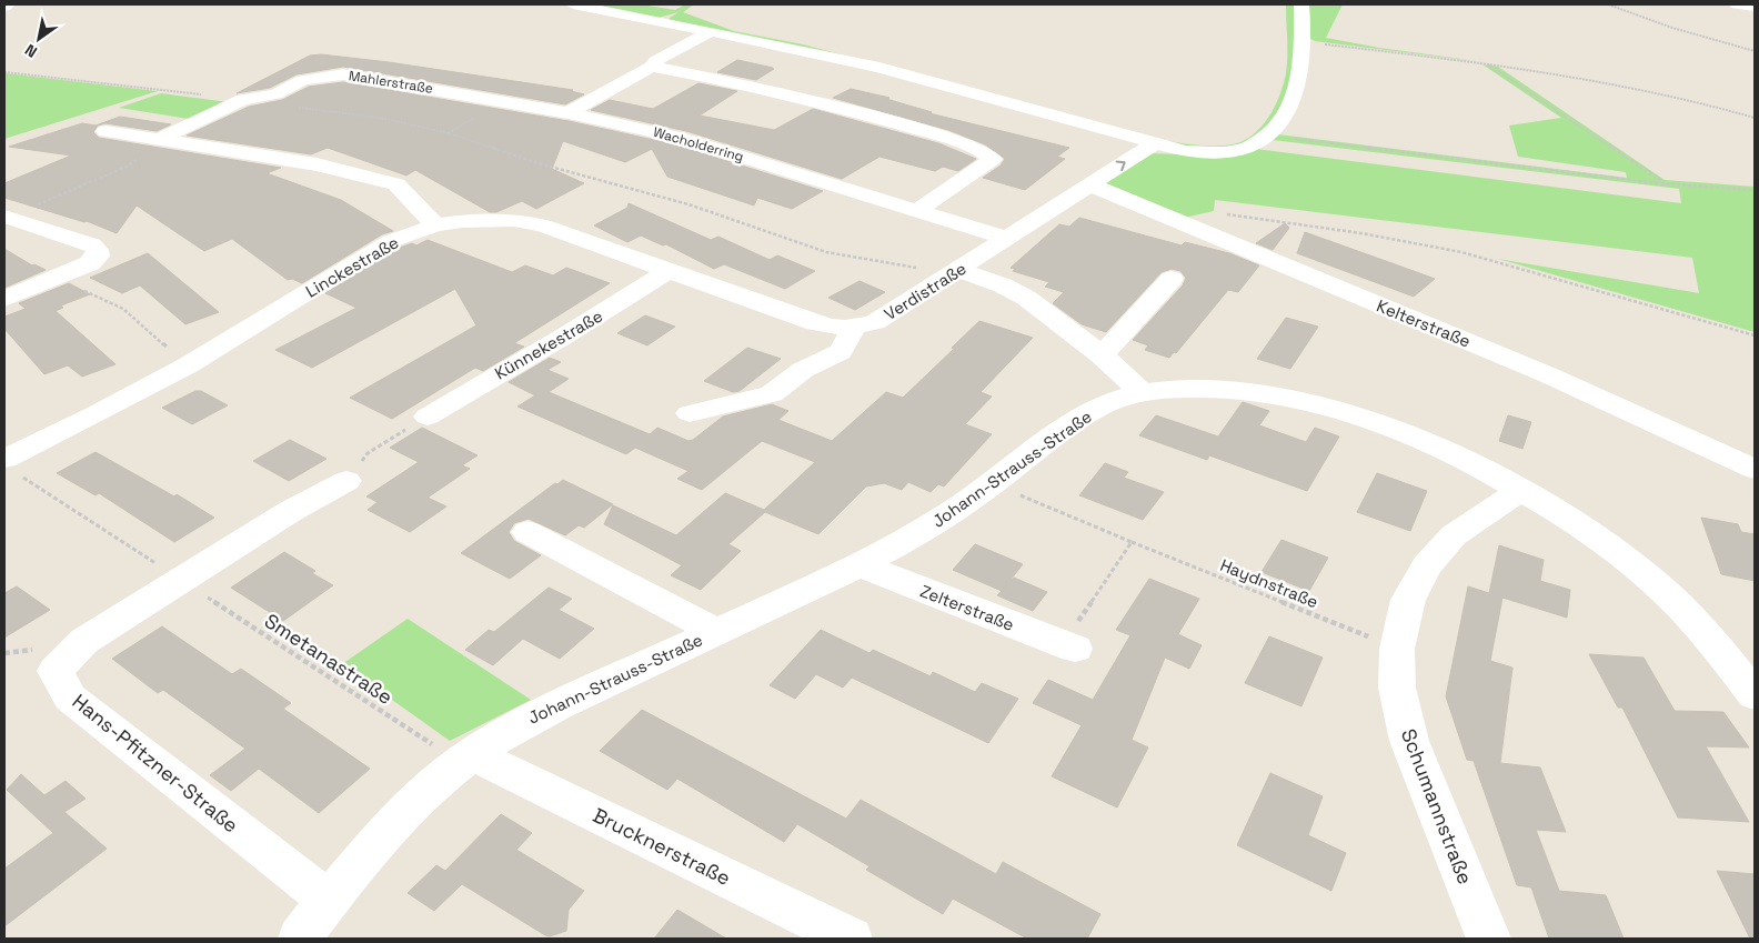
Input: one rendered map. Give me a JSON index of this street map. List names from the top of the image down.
{
  "streets": {
    "street": [
      "Mahlerstraße",
      "Wacholderring",
      "Linckestraße",
      "Verdistraße",
      "Kelterstraße",
      "Künnekestraße",
      "Johann-Strauss-Straße",
      "Zelterstraße",
      "Hans-Pfitzner-Straße",
      "Schumannstraße",
      "Brucknerstraße"
    ],
    "path": ["Haydnstraße", "Smetanastraße"]
  },
  "crossings": [
    ["Mahlerstraße", "Wacholderring"],
    ["Wacholderring", "Verdistraße"],
    ["Linckestraße", "Verdistraße"],
    ["Linckestraße", "Künnekestraße"],
    ["Linckestraße", "Smetanastraße"],
    ["Verdistraße", "Kelterstraße"],
    ["Johann-Strauss-Straße", "Haydnstraße"],
    ["Johann-Strauss-Straße", "Zelterstraße"],
    ["Johann-Strauss-Straße", "Smetanastraße"],
    ["Johann-Strauss-Straße", "Hans-Pfitzner-Straße"],
    ["Johann-Strauss-Straße", "Schumannstraße"],
    ["Johann-Strauss-Straße", "Brucknerstraße"],
    ["Haydnstraße", "Schumannstraße"],
    ["Smetanastraße", "Hans-Pfitzner-Straße"],
    ["Smetanastraße", "Brucknerstraße"]
  ],
  "north": "bottom left"
}
